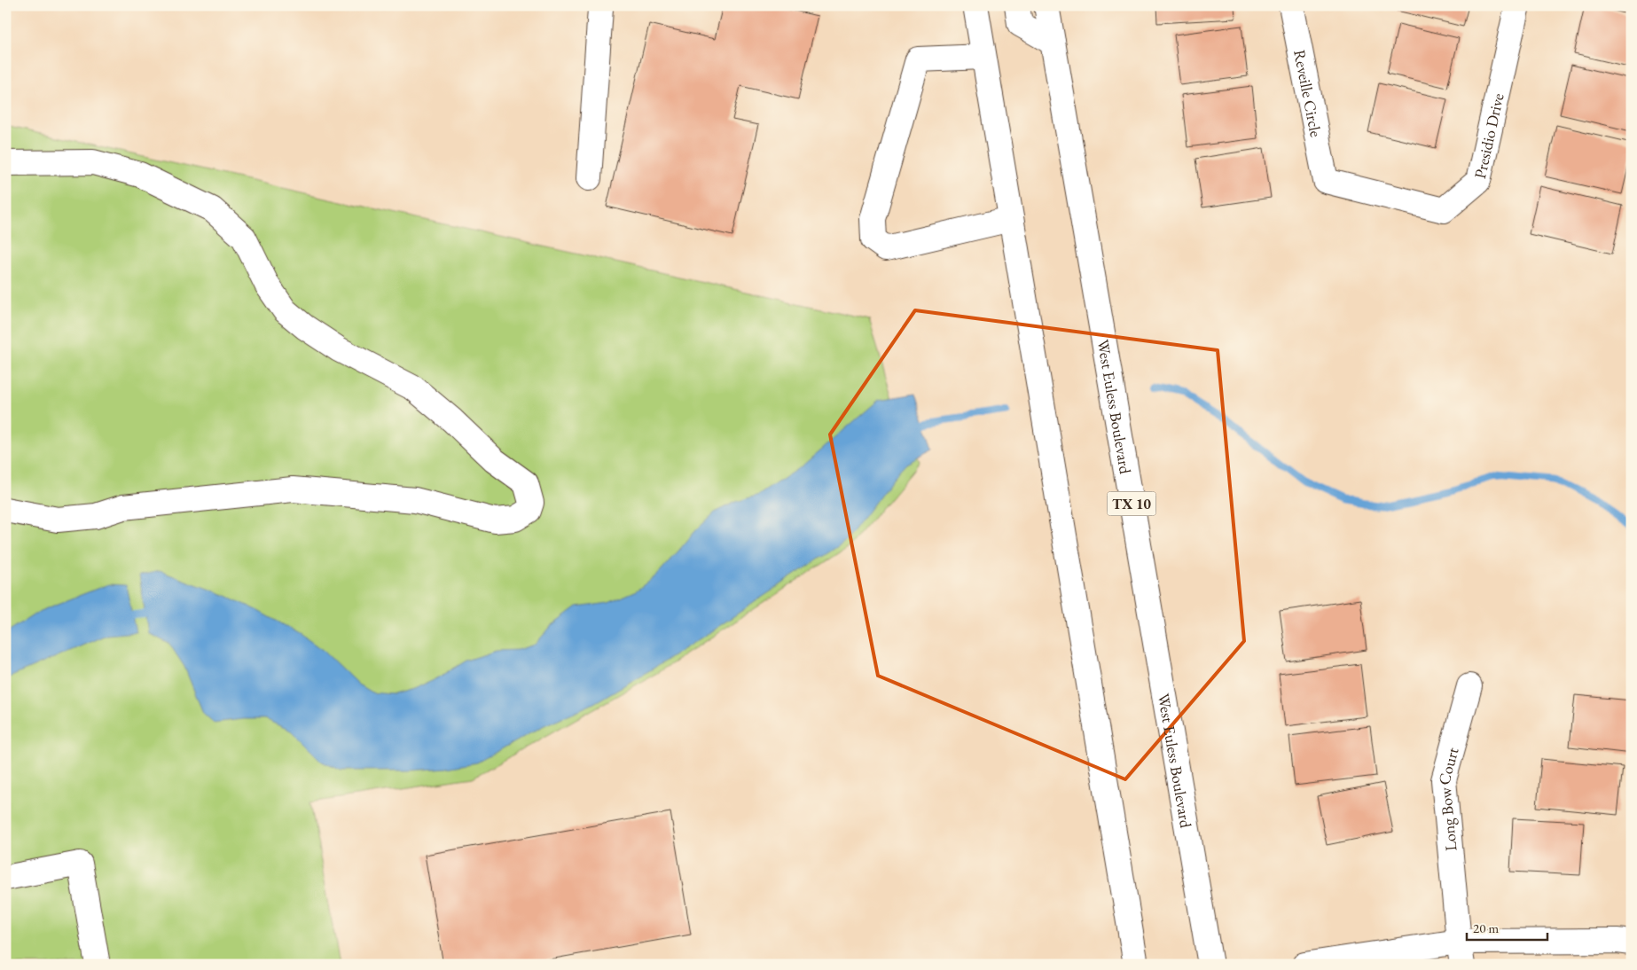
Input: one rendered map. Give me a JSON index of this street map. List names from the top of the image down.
{
  "streets": {
    "main road": [
      "Reveille Circle",
      "Presidio Drive",
      "West Euless Boulevard",
      "TX 10",
      "Long Bow Court"
    ]
  },
  "crossings": [
    ["Reveille Circle", "Presidio Drive"]
  ],
  "scale_bar": "20 m"
}
